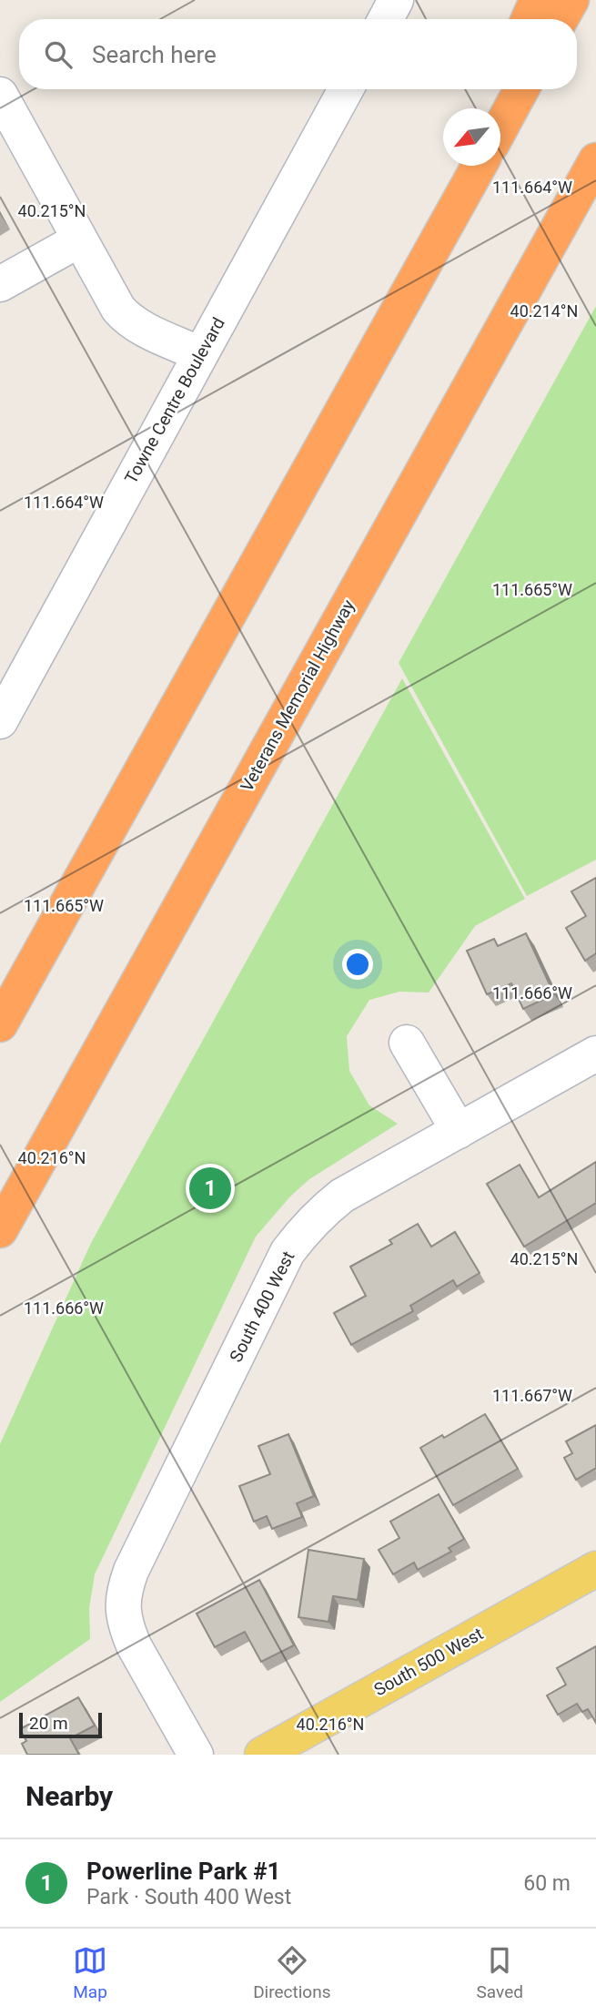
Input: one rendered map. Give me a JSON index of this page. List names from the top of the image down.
{
  "streets": {
    "highway": ["Veterans Memorial Highway"],
    "main road": ["South 500 West"],
    "street": ["Towne Centre Boulevard", "South 400 West"]
  },
  "scale_bar": "20 m",
  "north": "bottom left",
  "page": {
    "search": "Search here",
    "pins": "1",
    "scale": "20 m",
    "heading": "Nearby",
    "list": [
      {
        "mark": "1",
        "name": "Powerline Park #1",
        "note": "Park · South 400 West",
        "value": "60 m"
      }
    ],
    "nav": ["Map", "Directions", "Saved"]
  },
  "coordinates": [
    "111.664°W",
    "40.215°N",
    "40.214°N",
    "111.665°W",
    "111.666°W",
    "40.216°N",
    "111.667°W"
  ]
}
